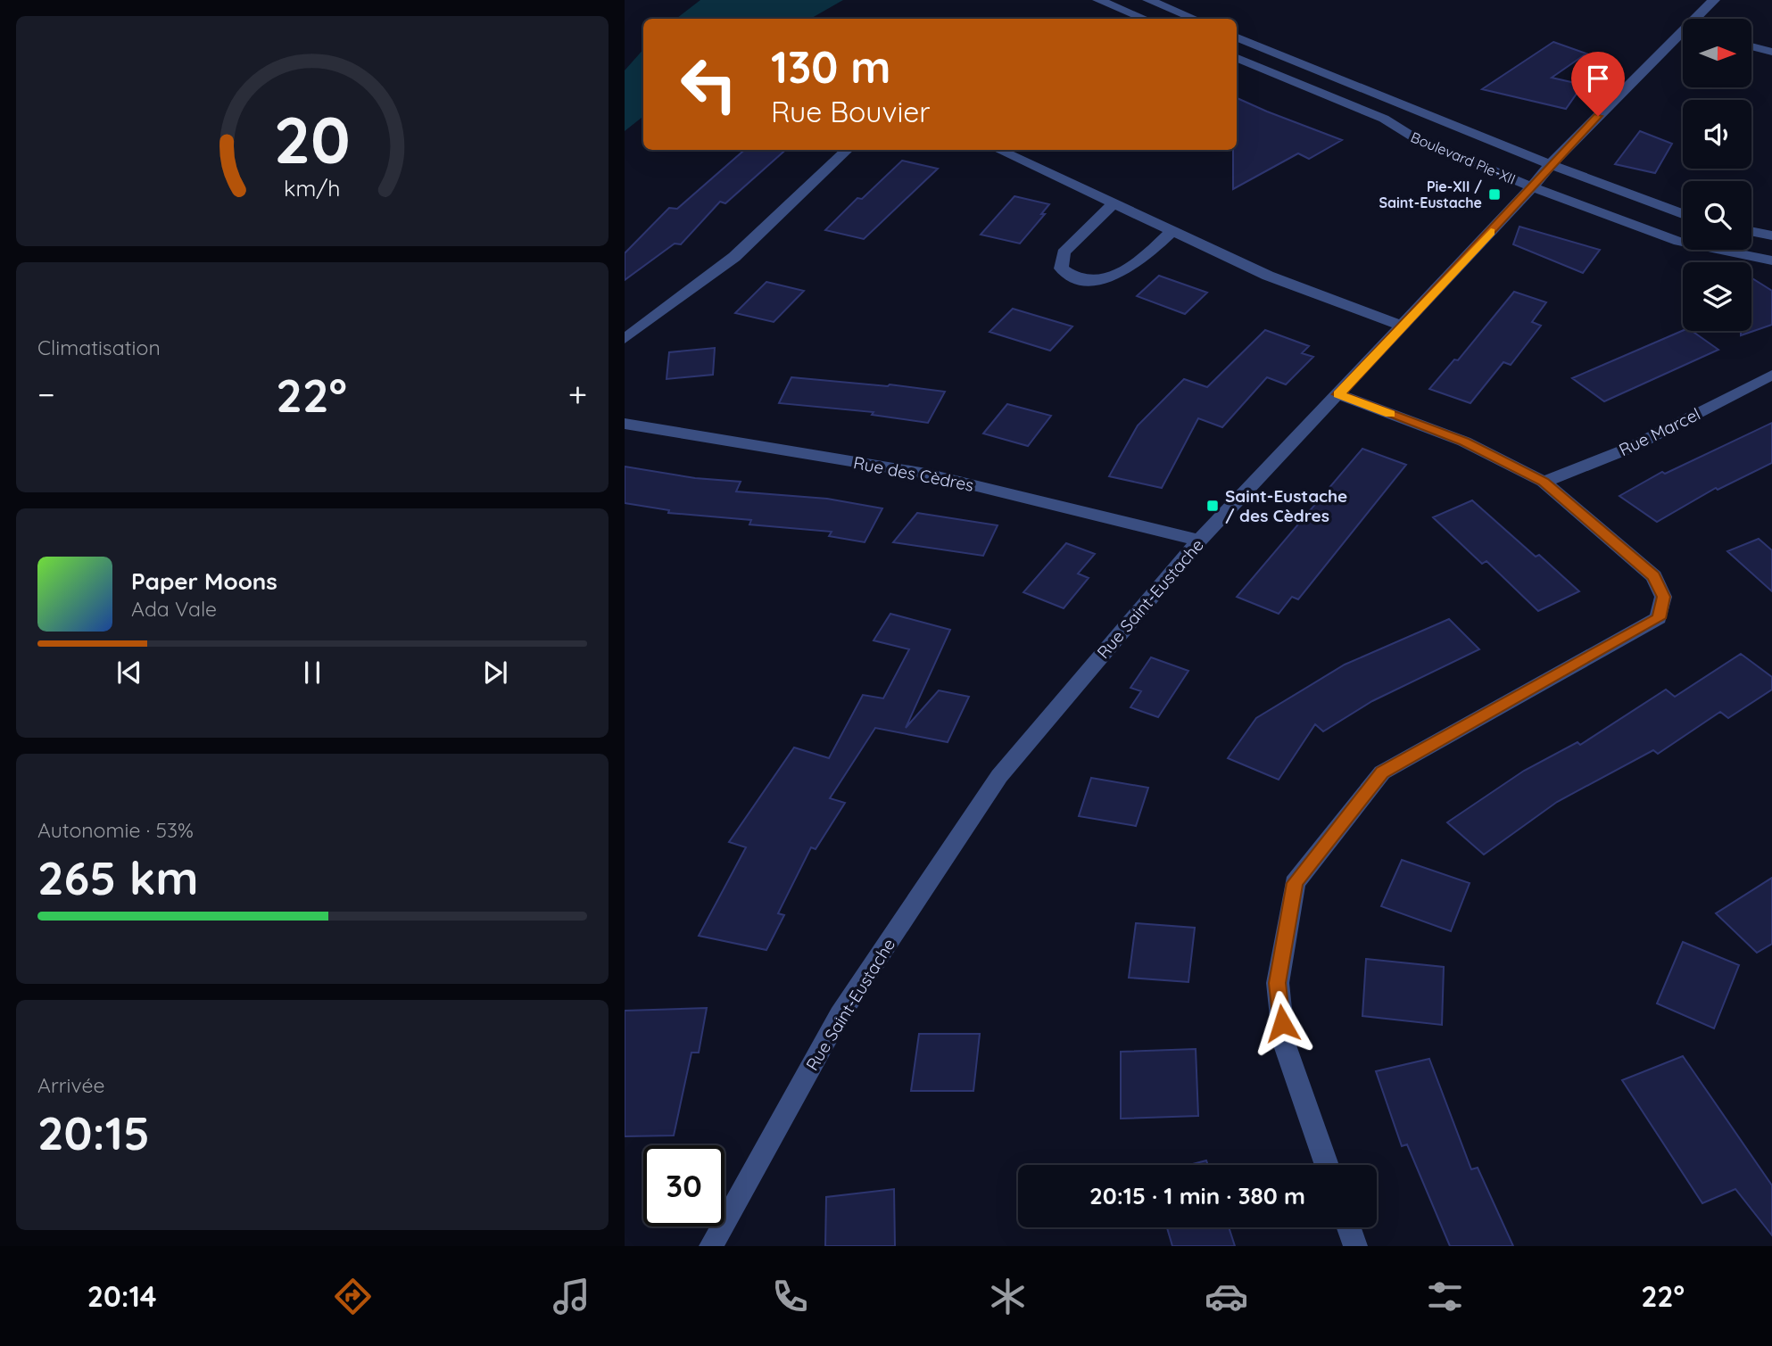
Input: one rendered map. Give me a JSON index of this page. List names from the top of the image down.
{
  "streets": {
    "street": [
      "Boulevard Pie-XII",
      "Rue Marcel",
      "Rue des Cèdres",
      "Rue Saint-Eustache"
    ]
  },
  "crossings": [
    ["Boulevard Pie-XII", "Rue Saint-Eustache"],
    ["Rue des Cèdres", "Rue Saint-Eustache"]
  ],
  "places": {
    "transit": ["Pie-XII / Saint-Eustache", "Saint-Eustache / des Cèdres"]
  },
  "north": "right",
  "page": {
    "turn": ["130 m", "Rue Bouvier"],
    "tile": [
      "Climatisation",
      ["Autonomie · 53%", "265 km"],
      ["Arrivée", "20:15"]
    ],
    "heat": ["−", "22°", "+"],
    "song": ["Paper Moons", "Ada Vale"],
    "limit": "30",
    "trip": "20:15 · 1 min · 380 m",
    "tabs": ["20:14", "22°"],
    "gauge": ["20", "km/h"]
  }
}
